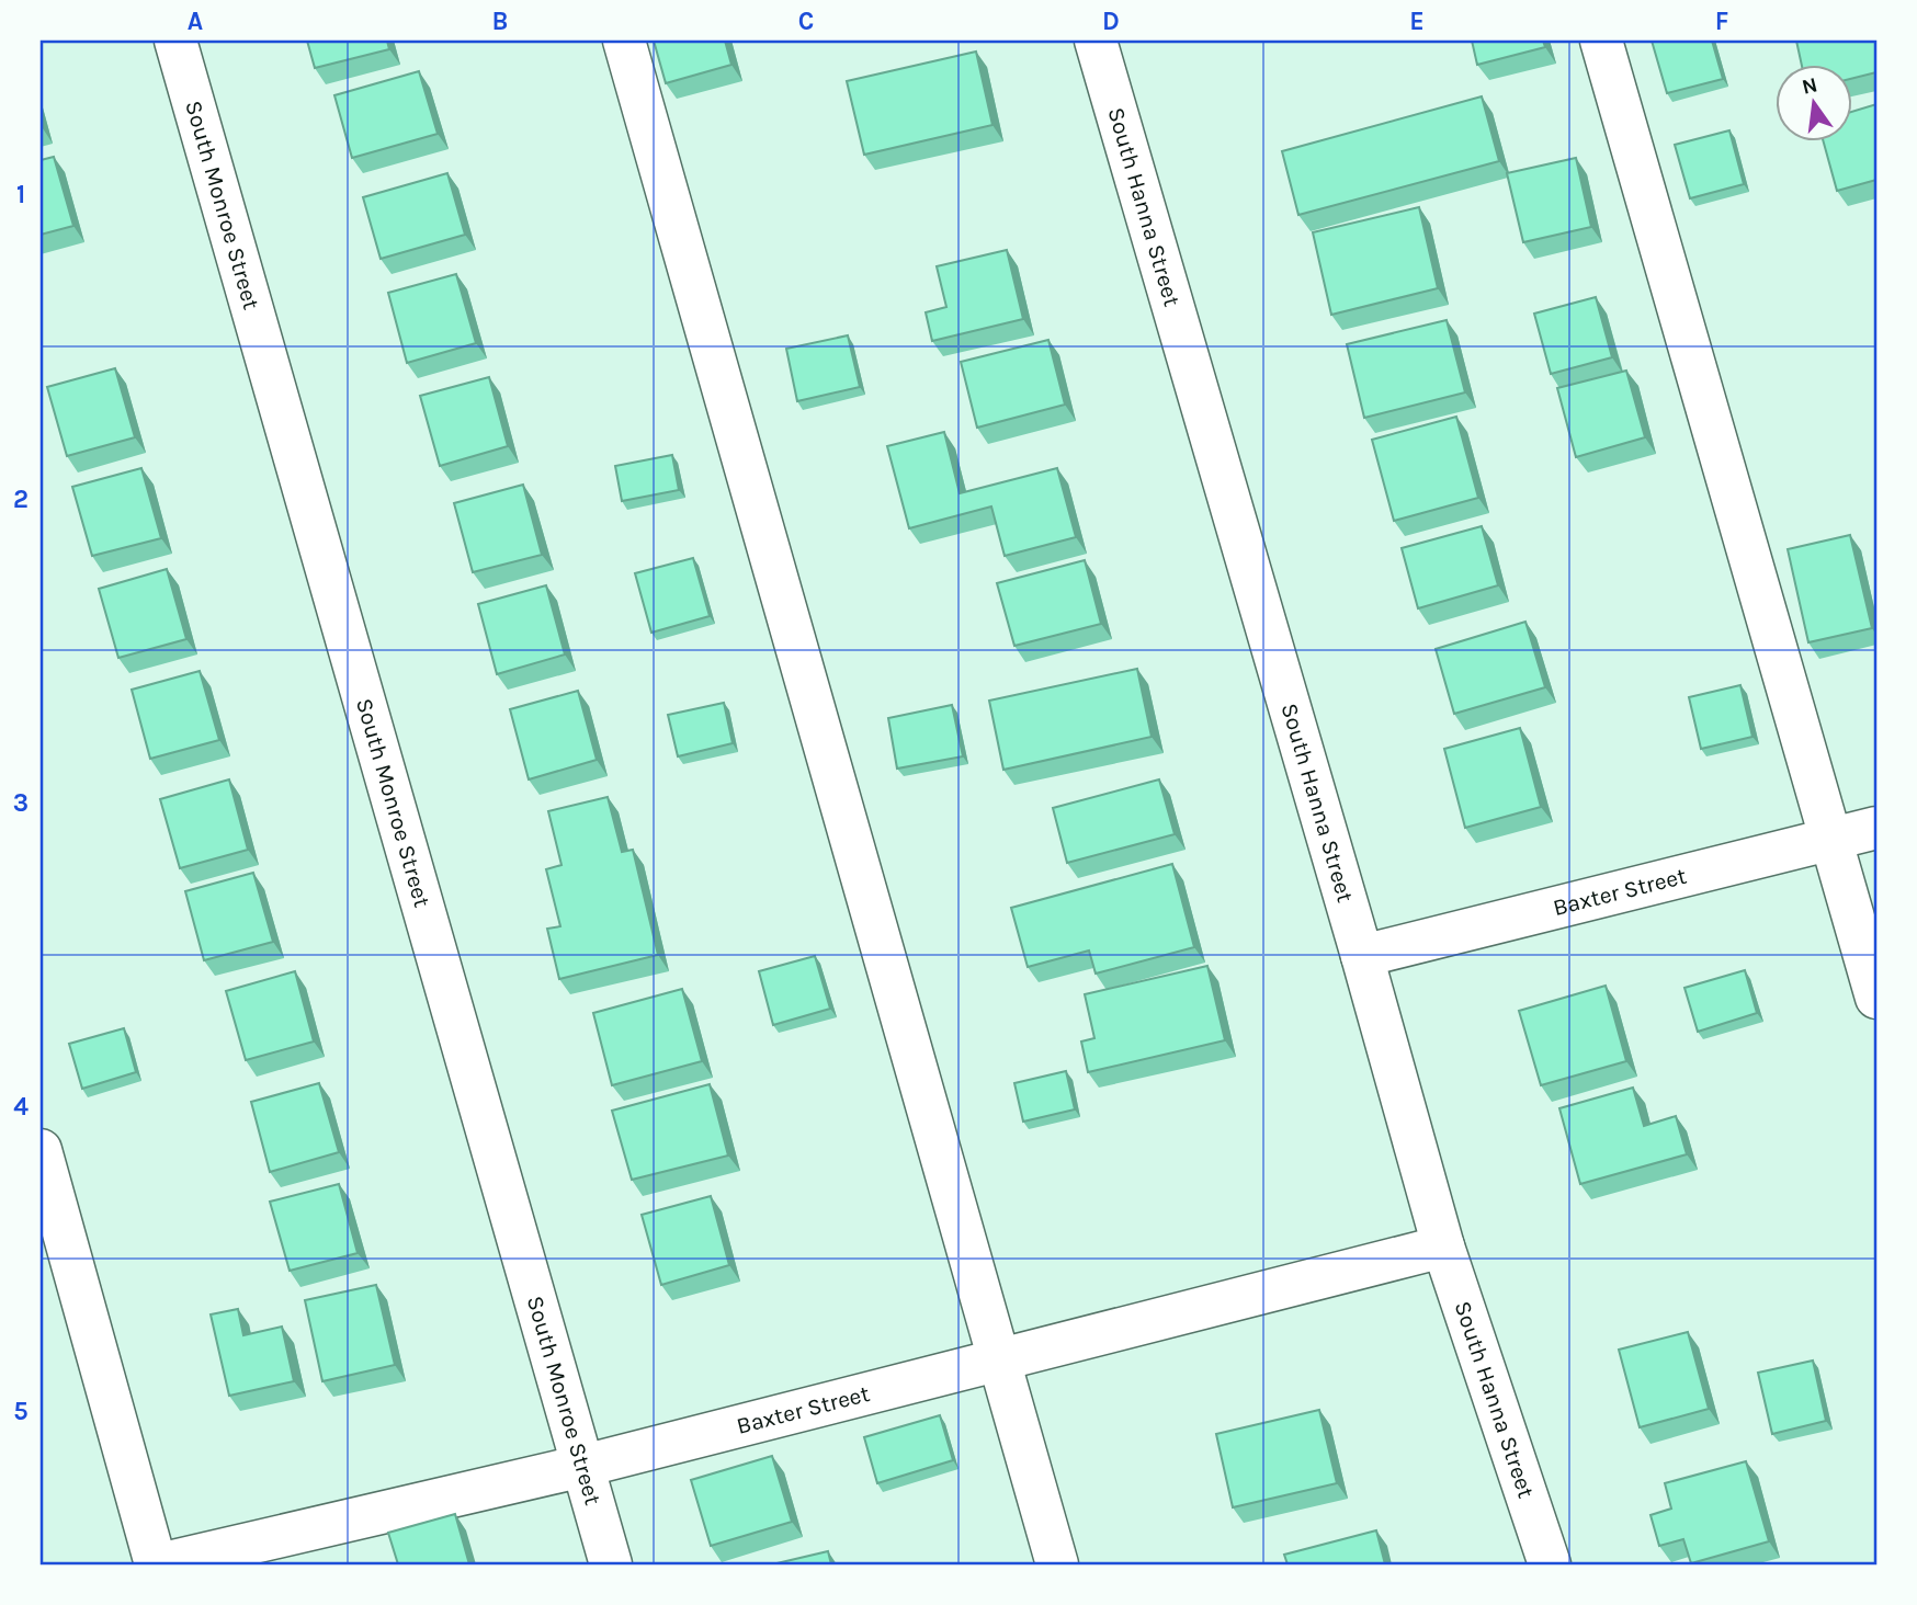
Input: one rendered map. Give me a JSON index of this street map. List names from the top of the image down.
{
  "streets": {
    "street": ["South Monroe Street", "South Hanna Street", "Baxter Street"]
  },
  "crossings": [
    ["South Monroe Street", "Baxter Street"],
    ["South Hanna Street", "Baxter Street"]
  ],
  "north": "top",
  "grid": {
    "columns": [
      "A",
      "B",
      "C",
      "D",
      "E",
      "F"
    ],
    "rows": [
      "1",
      "2",
      "3",
      "4",
      "5"
    ]
  }
}
